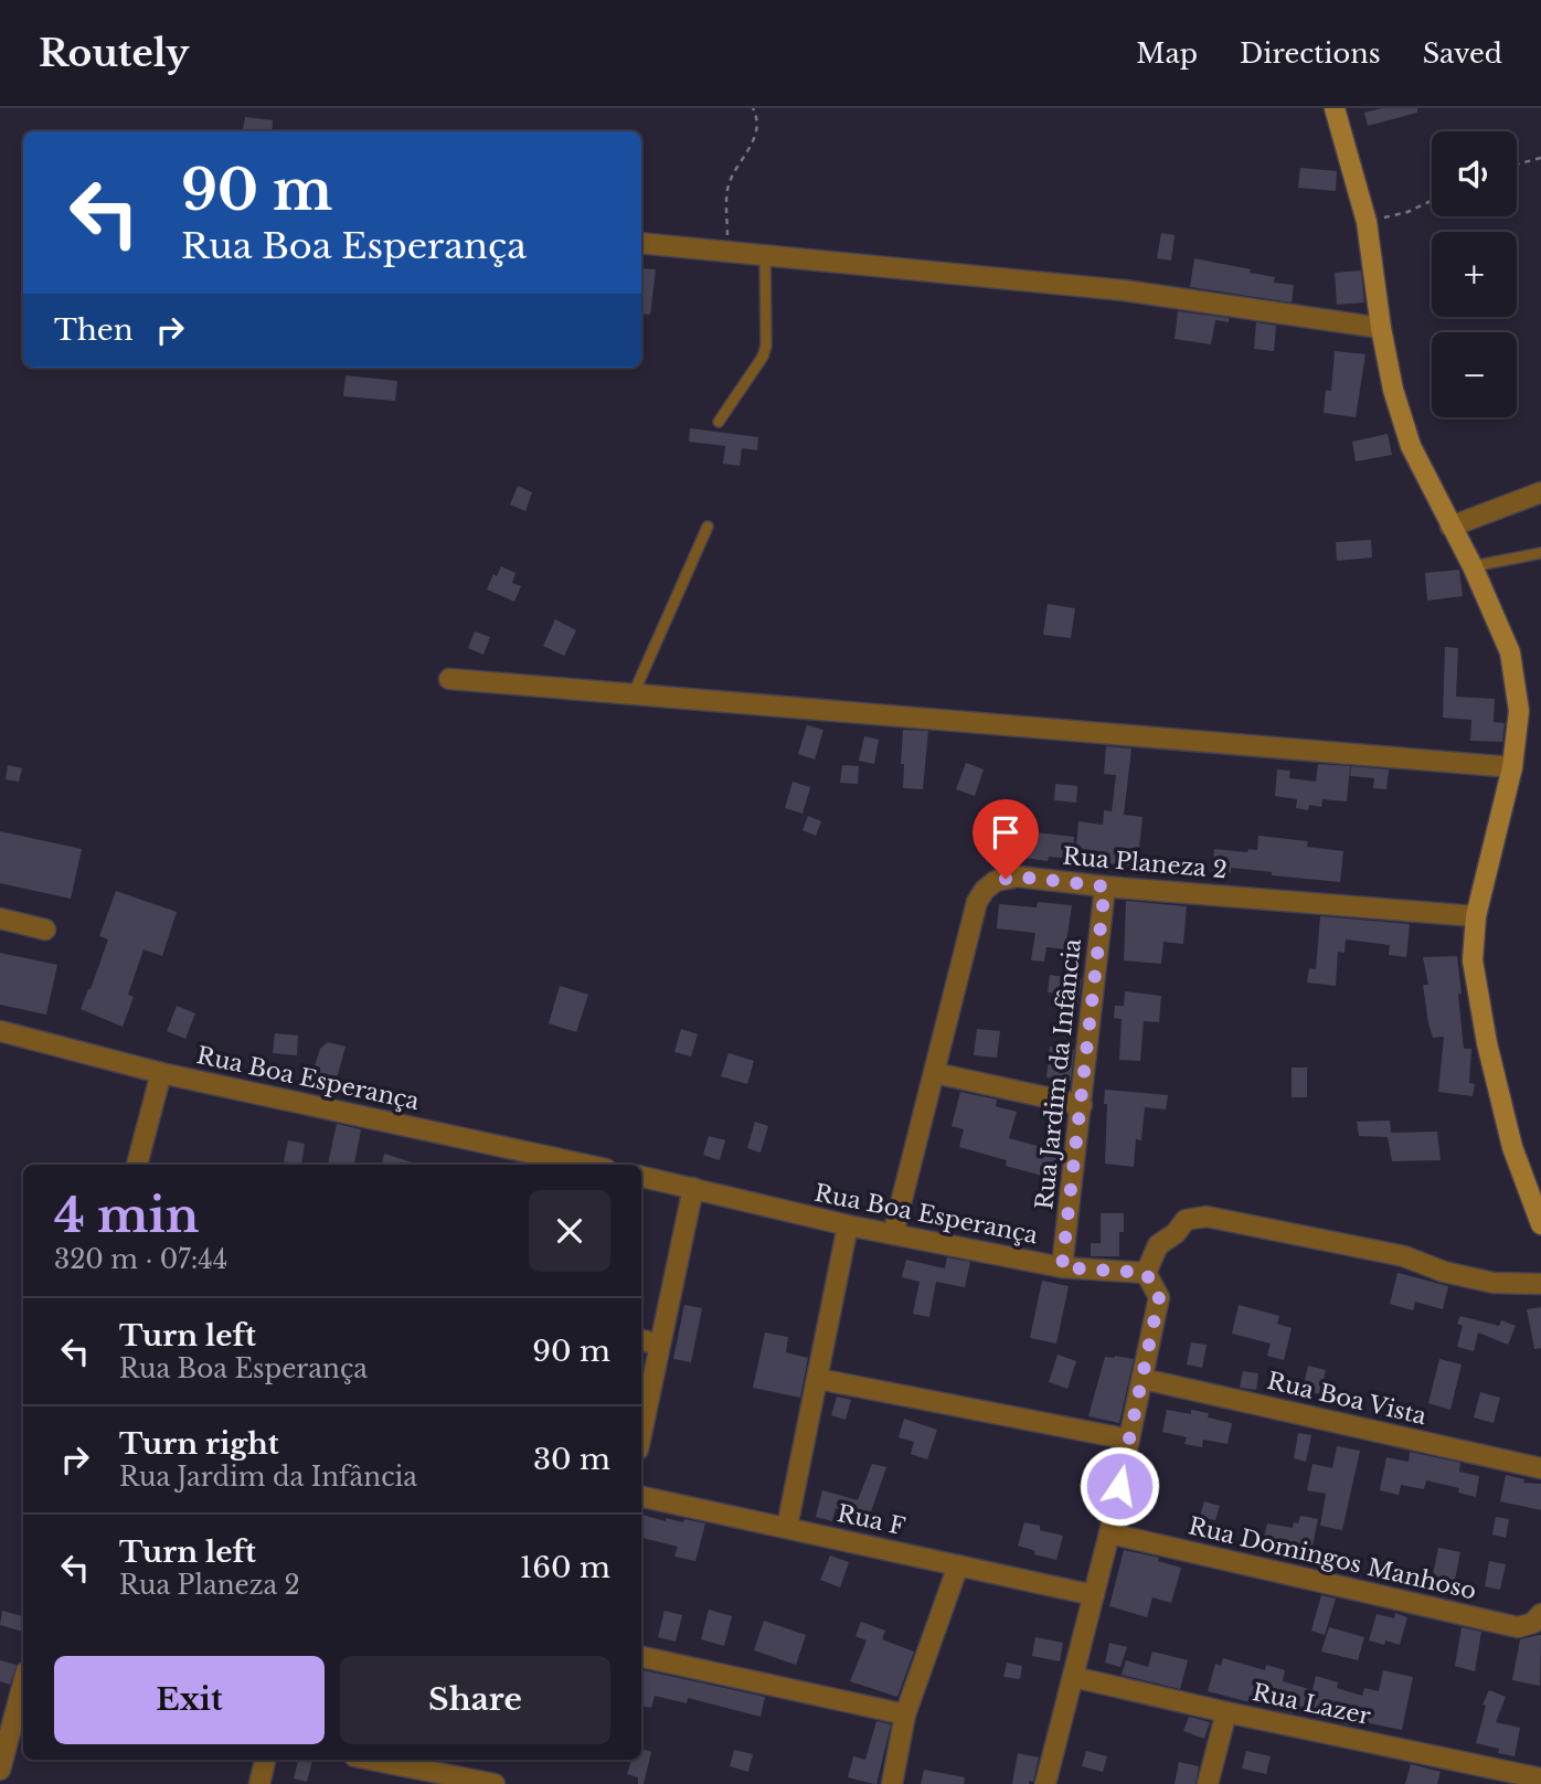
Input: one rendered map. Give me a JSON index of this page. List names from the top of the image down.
{
  "streets": {
    "street": [
      "Rua Planeza 2",
      "Rua Jardim da Infância",
      "Rua Boa Esperança",
      "Rua Boa Vista",
      "Rua F",
      "Rua Domingos Manhoso",
      "Rua Lazer"
    ]
  },
  "crossings": [
    ["Rua Planeza 2", "Rua Jardim da Infância"],
    ["Rua Planeza 2", "Rua Boa Esperança"],
    ["Rua Jardim da Infância", "Rua Boa Esperança"]
  ],
  "page": {
    "header": "Routely",
    "nav": ["Map", "Directions", "Saved"],
    "map_buttons": ["+", "−"],
    "turn": ["90 m", "Rua Boa Esperança"],
    "then": "Then",
    "heading": ["4 min", "320 m · 07:44"],
    "list": [
      {
        "name": "Turn left",
        "note": "Rua Boa Esperança",
        "value": "90 m"
      },
      {
        "name": "Turn right",
        "note": "Rua Jardim da Infância",
        "value": "30 m"
      },
      {
        "name": "Turn left",
        "note": "Rua Planeza 2",
        "value": "160 m"
      }
    ],
    "buttons": ["Exit", "Share"]
  }
}
